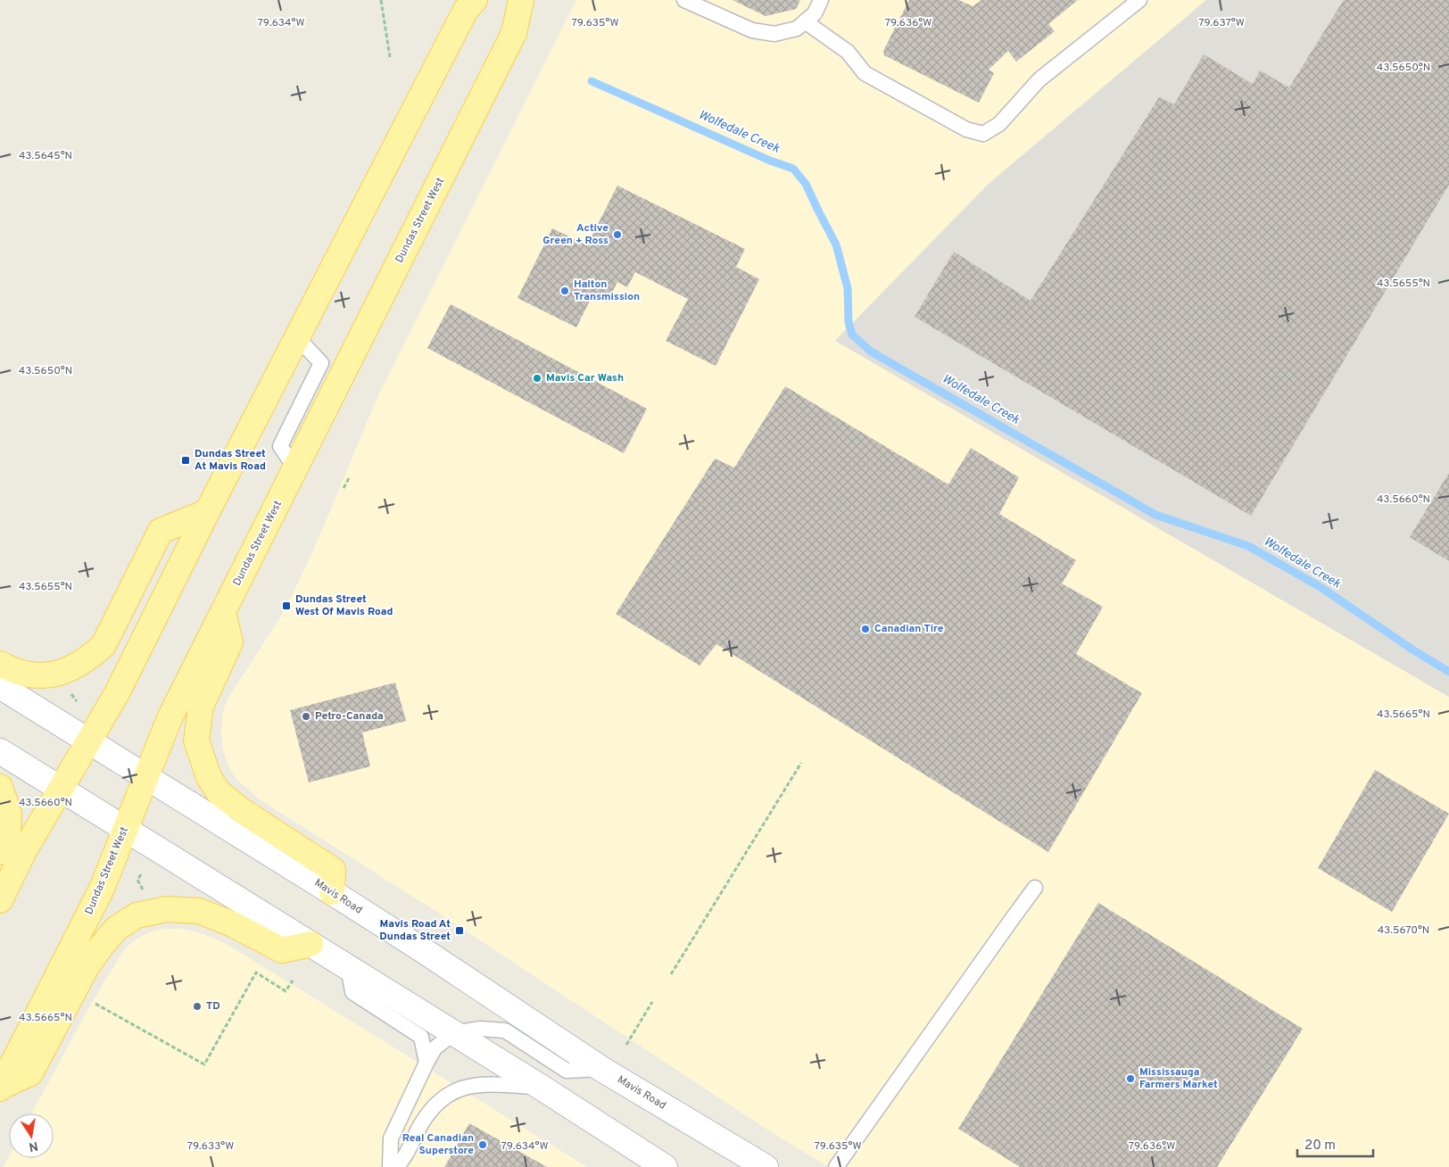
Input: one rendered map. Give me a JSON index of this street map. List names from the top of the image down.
{
  "streets": {
    "main road": ["Dundas Street West", "Mavis Road"]
  },
  "crossings": [
    ["Dundas Street West", "Mavis Road"]
  ],
  "water": ["Wolfedale Creek"],
  "places": {
    "other": [
      "Active Green + Ross",
      "Halton Transmission",
      "Mavis Car Wash",
      "Canadian Tire",
      "Petro-Canada",
      "TD",
      "Mississauga Farmers Market",
      "Real Canadian Superstore"
    ],
    "transit": ["Dundas Street At Mavis Road", "Dundas Street West Of Mavis Road", "Mavis Road At Dundas Street"]
  },
  "scale_bar": "20 m",
  "north": "bottom",
  "coordinates": [
    "79.634°W",
    "79.635°W",
    "79.636°W",
    "79.637°W",
    "43.5650°N",
    "43.5645°N",
    "43.5655°N",
    "43.5660°N",
    "43.5665°N",
    "43.5670°N",
    "79.633°W"
  ]
}
